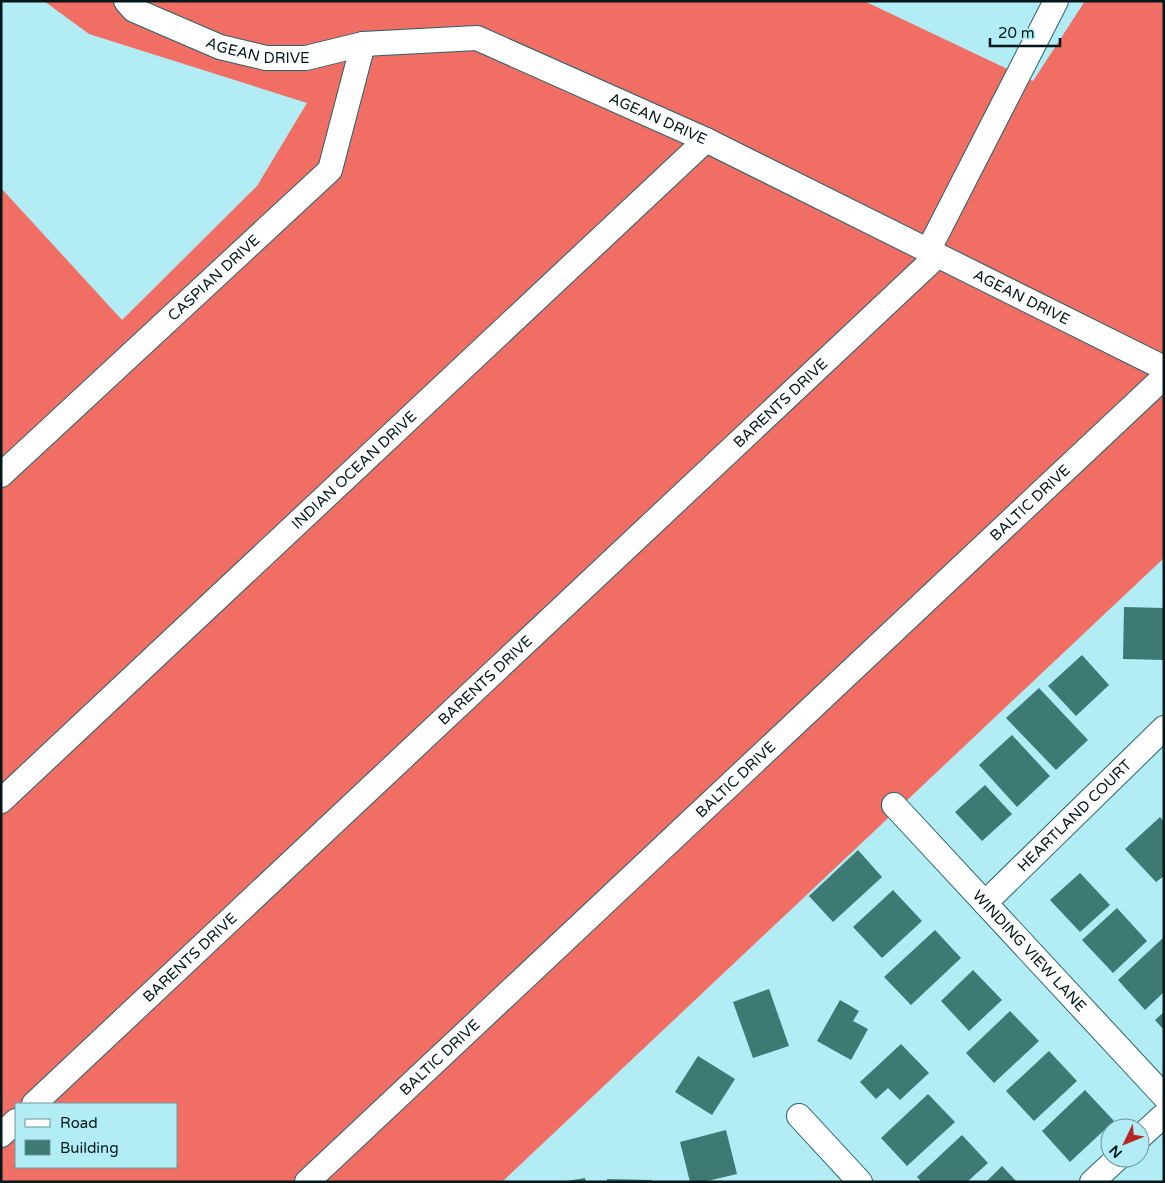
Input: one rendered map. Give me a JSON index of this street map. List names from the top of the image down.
{
  "streets": {
    "street": [
      "AGEAN DRIVE",
      "CASPIAN DRIVE",
      "BARENTS DRIVE",
      "INDIAN OCEAN DRIVE",
      "BALTIC DRIVE",
      "HEARTLAND COURT",
      "WINDING VIEW LANE"
    ]
  },
  "crossings": [
    ["AGEAN DRIVE", "CASPIAN DRIVE"],
    ["AGEAN DRIVE", "BARENTS DRIVE"],
    ["AGEAN DRIVE", "INDIAN OCEAN DRIVE"],
    ["HEARTLAND COURT", "WINDING VIEW LANE"]
  ],
  "legend": ["Road", "Building"],
  "scale_bar": "20 m",
  "north": "bottom left"
}
